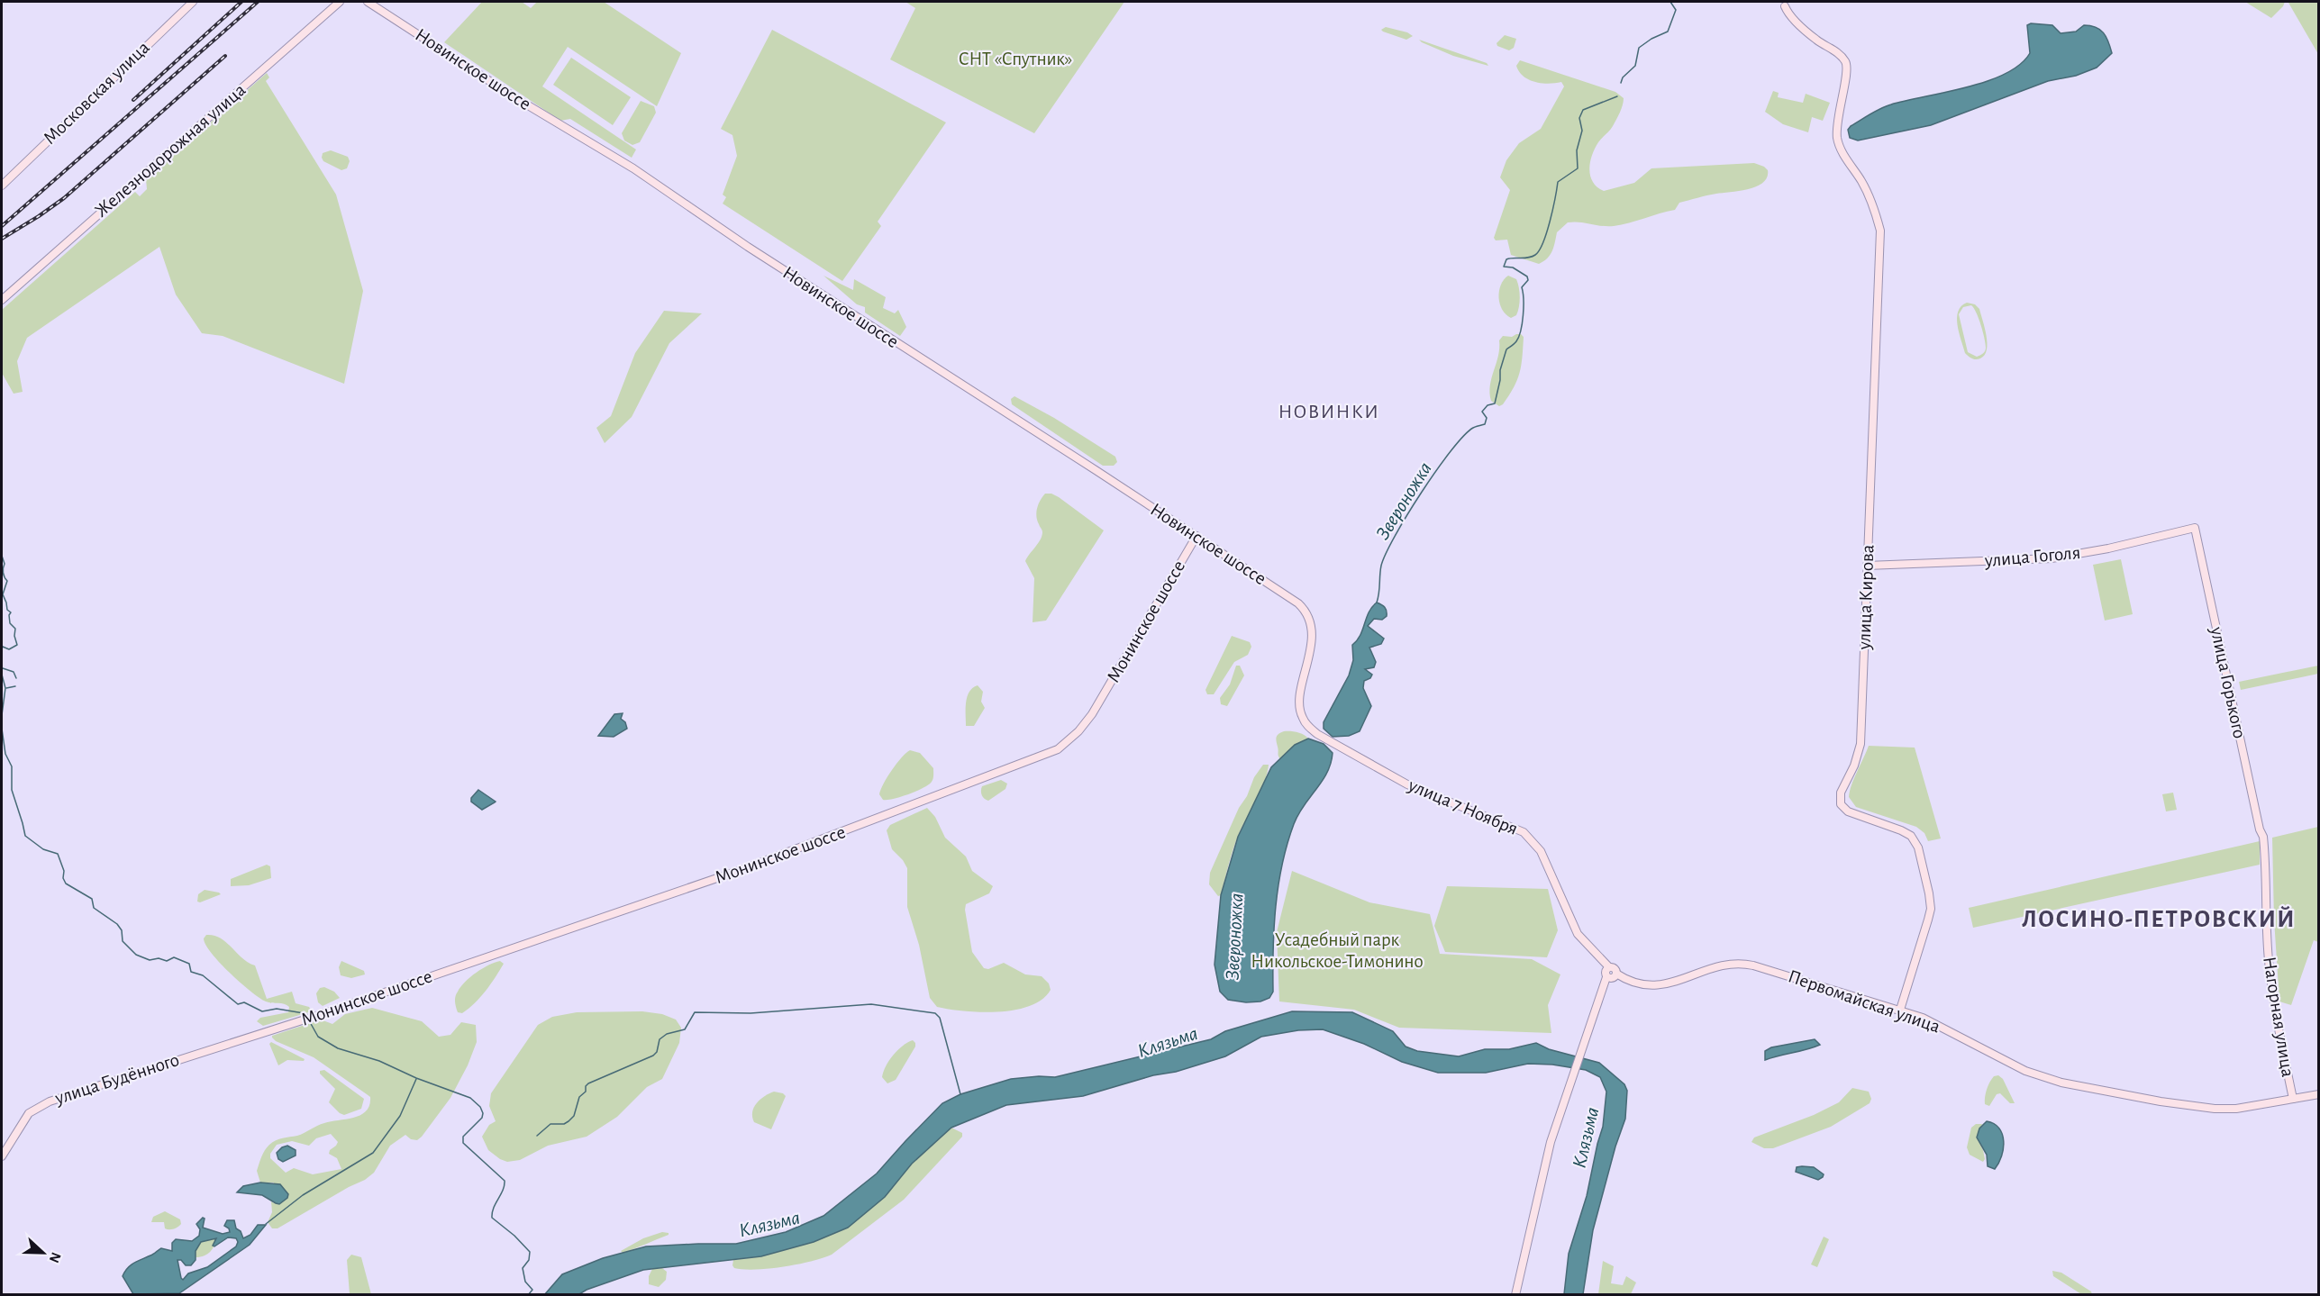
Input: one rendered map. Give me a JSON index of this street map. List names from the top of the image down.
{
  "streets": {
    "main road": [
      "Новинское шоссе",
      "Московская улица",
      "Железнодорожная улица",
      "улица Гоголя",
      "улица Кирова",
      "Монинское шоссе",
      "улица Горького",
      "улица 7 Ноября",
      "Первомайская улица",
      "Нагорная улица",
      "улица Будённого"
    ]
  },
  "crossings": [
    ["Новинское шоссе", "Монинское шоссе"],
    ["Новинское шоссе", "улица 7 Ноября"],
    ["улица Гоголя", "улица Кирова"],
    ["улица Гоголя", "улица Горького"],
    ["улица Кирова", "Первомайская улица"],
    ["Монинское шоссе", "улица Будённого"],
    ["улица Горького", "Нагорная улица"],
    ["улица 7 Ноября", "Первомайская улица"],
    ["Первомайская улица", "Нагорная улица"]
  ],
  "districts": ["НОВИНКИ", "ЛОСИНО-ПЕТРОВСКИЙ"],
  "water": ["Звероножка", "Клязьма"],
  "parks": ["СНТ «Спутник»", "Усадебный парк Никольское-Тимонино"],
  "north": "right"
}
